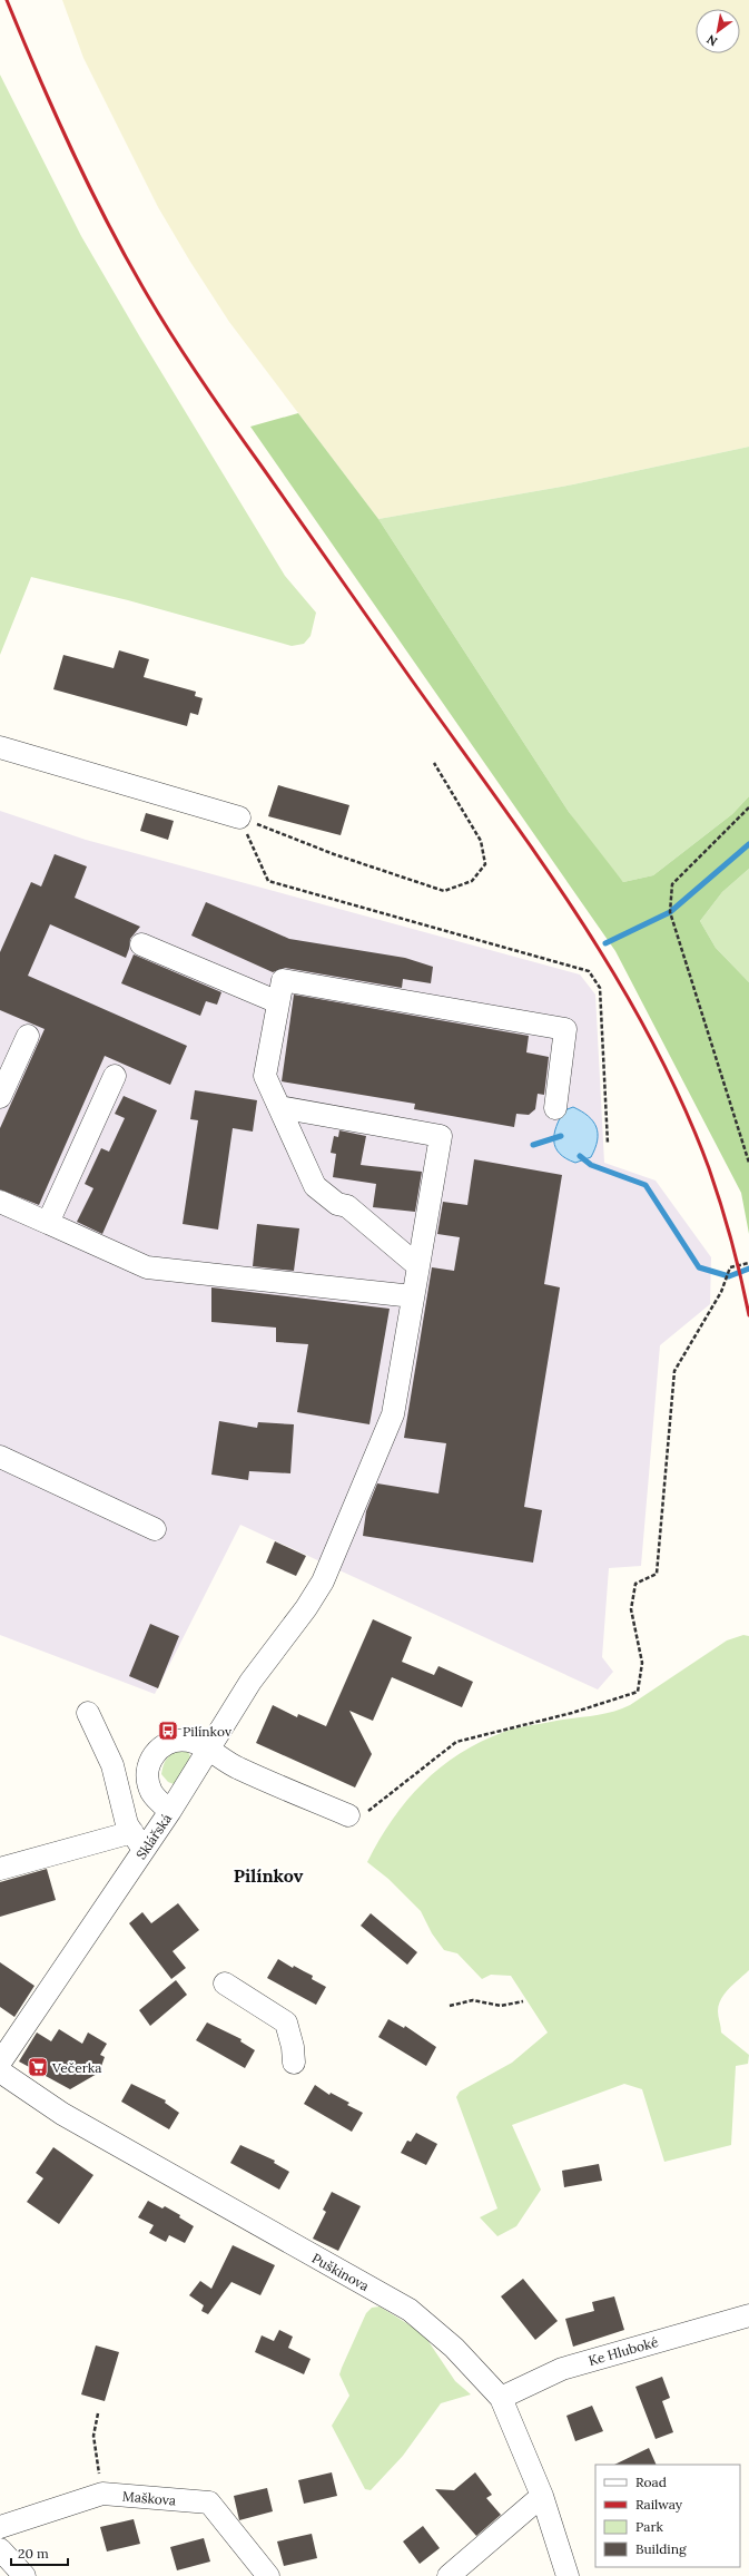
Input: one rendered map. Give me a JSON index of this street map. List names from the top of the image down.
{
  "streets": {
    "street": [
      "Sklářská",
      "Puškinova",
      "Ke Hluboké",
      "Maškova"
    ]
  },
  "crossings": [
    ["Puškinova", "Ke Hluboké"]
  ],
  "districts": ["Pilínkov"],
  "places": {
    "bus stop": ["Pilínkov"],
    "supermarket": ["Večerka"]
  },
  "legend": [
    "Road",
    "Railway",
    "Park",
    "Building"
  ],
  "scale_bar": "20 m",
  "north": "bottom left"
}
